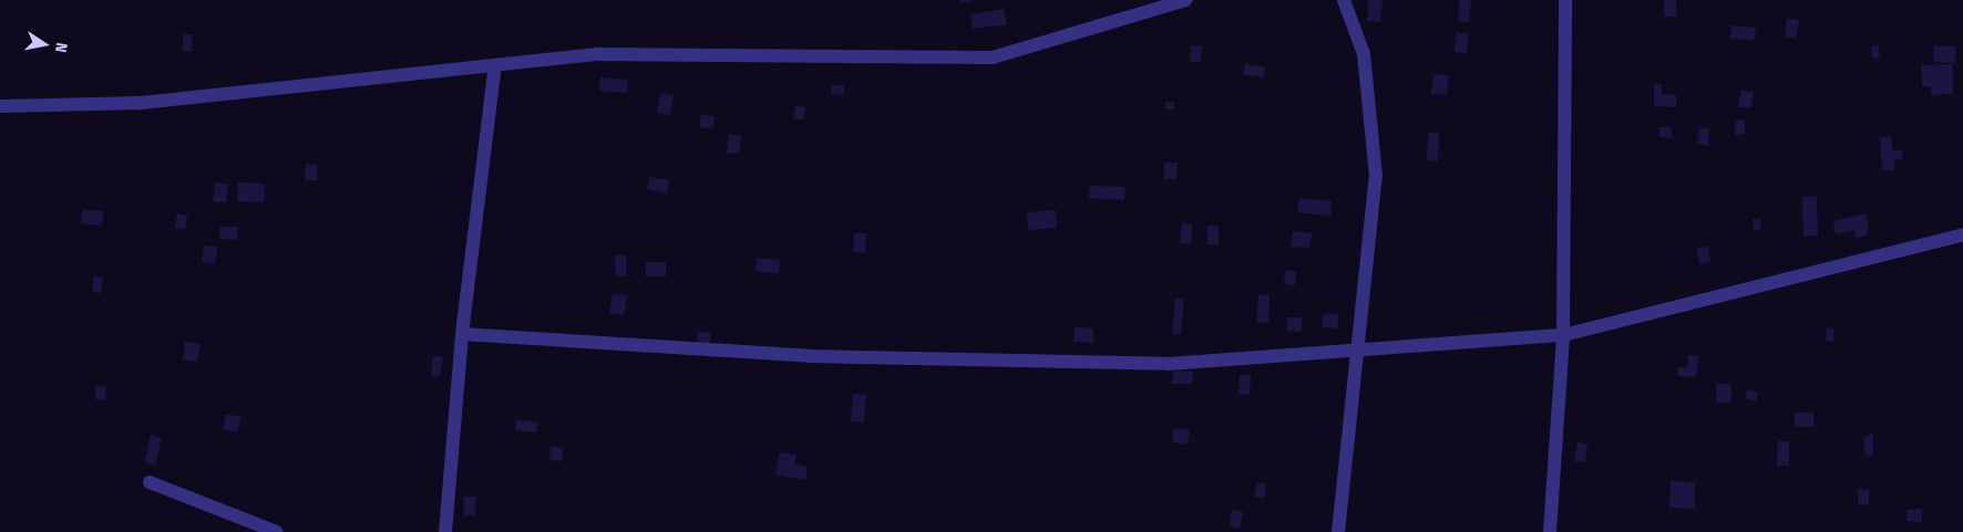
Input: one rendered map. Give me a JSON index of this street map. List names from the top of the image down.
{
  "north": "right"
}
